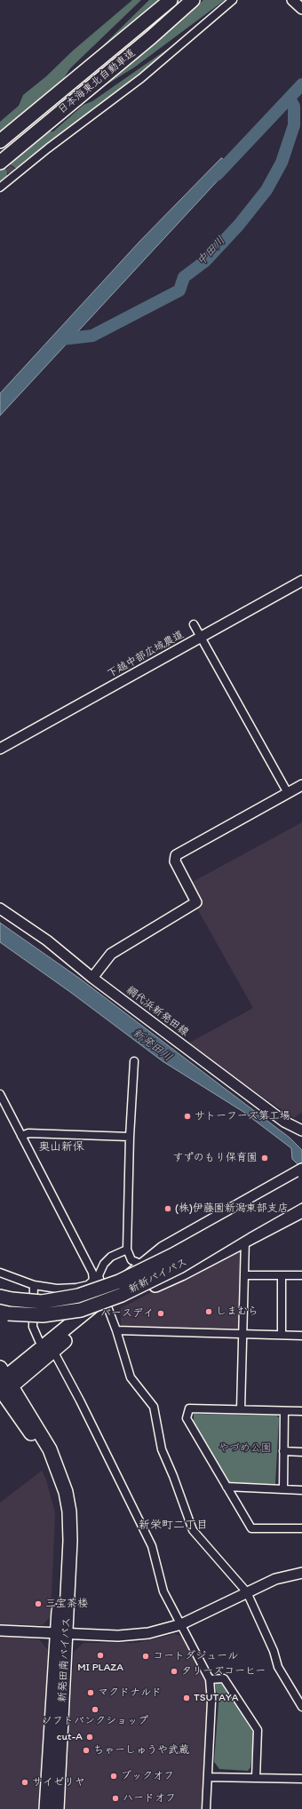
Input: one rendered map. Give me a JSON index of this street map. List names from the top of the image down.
{
  "streets": {
    "highway": ["日本海東北自動車道", "新新バイパス", "新発田南バイパス"],
    "street": ["下越中部広域農道", "網代浜新発田線"]
  },
  "districts": ["奥山新保", "新栄町二丁目"],
  "water": ["中田川", "新発田川"],
  "parks": ["やづめ公園"],
  "places": [
    "サトーフーズ第工場",
    "すずのもり保育園",
    "(株)伊藤園新潟東部支店",
    "しまむら",
    "バースデイ",
    "三宝茶楼",
    "MI PLAZA",
    "コートダジュール",
    "タリーズコーヒー",
    "マクドナルド",
    "TSUTAYA",
    "ソフトバンクショップ",
    "cut-A",
    "ちゃーしゅうや武蔵",
    "ブックオフ",
    "サイゼリヤ",
    "ハードオフ"
  ]
}
